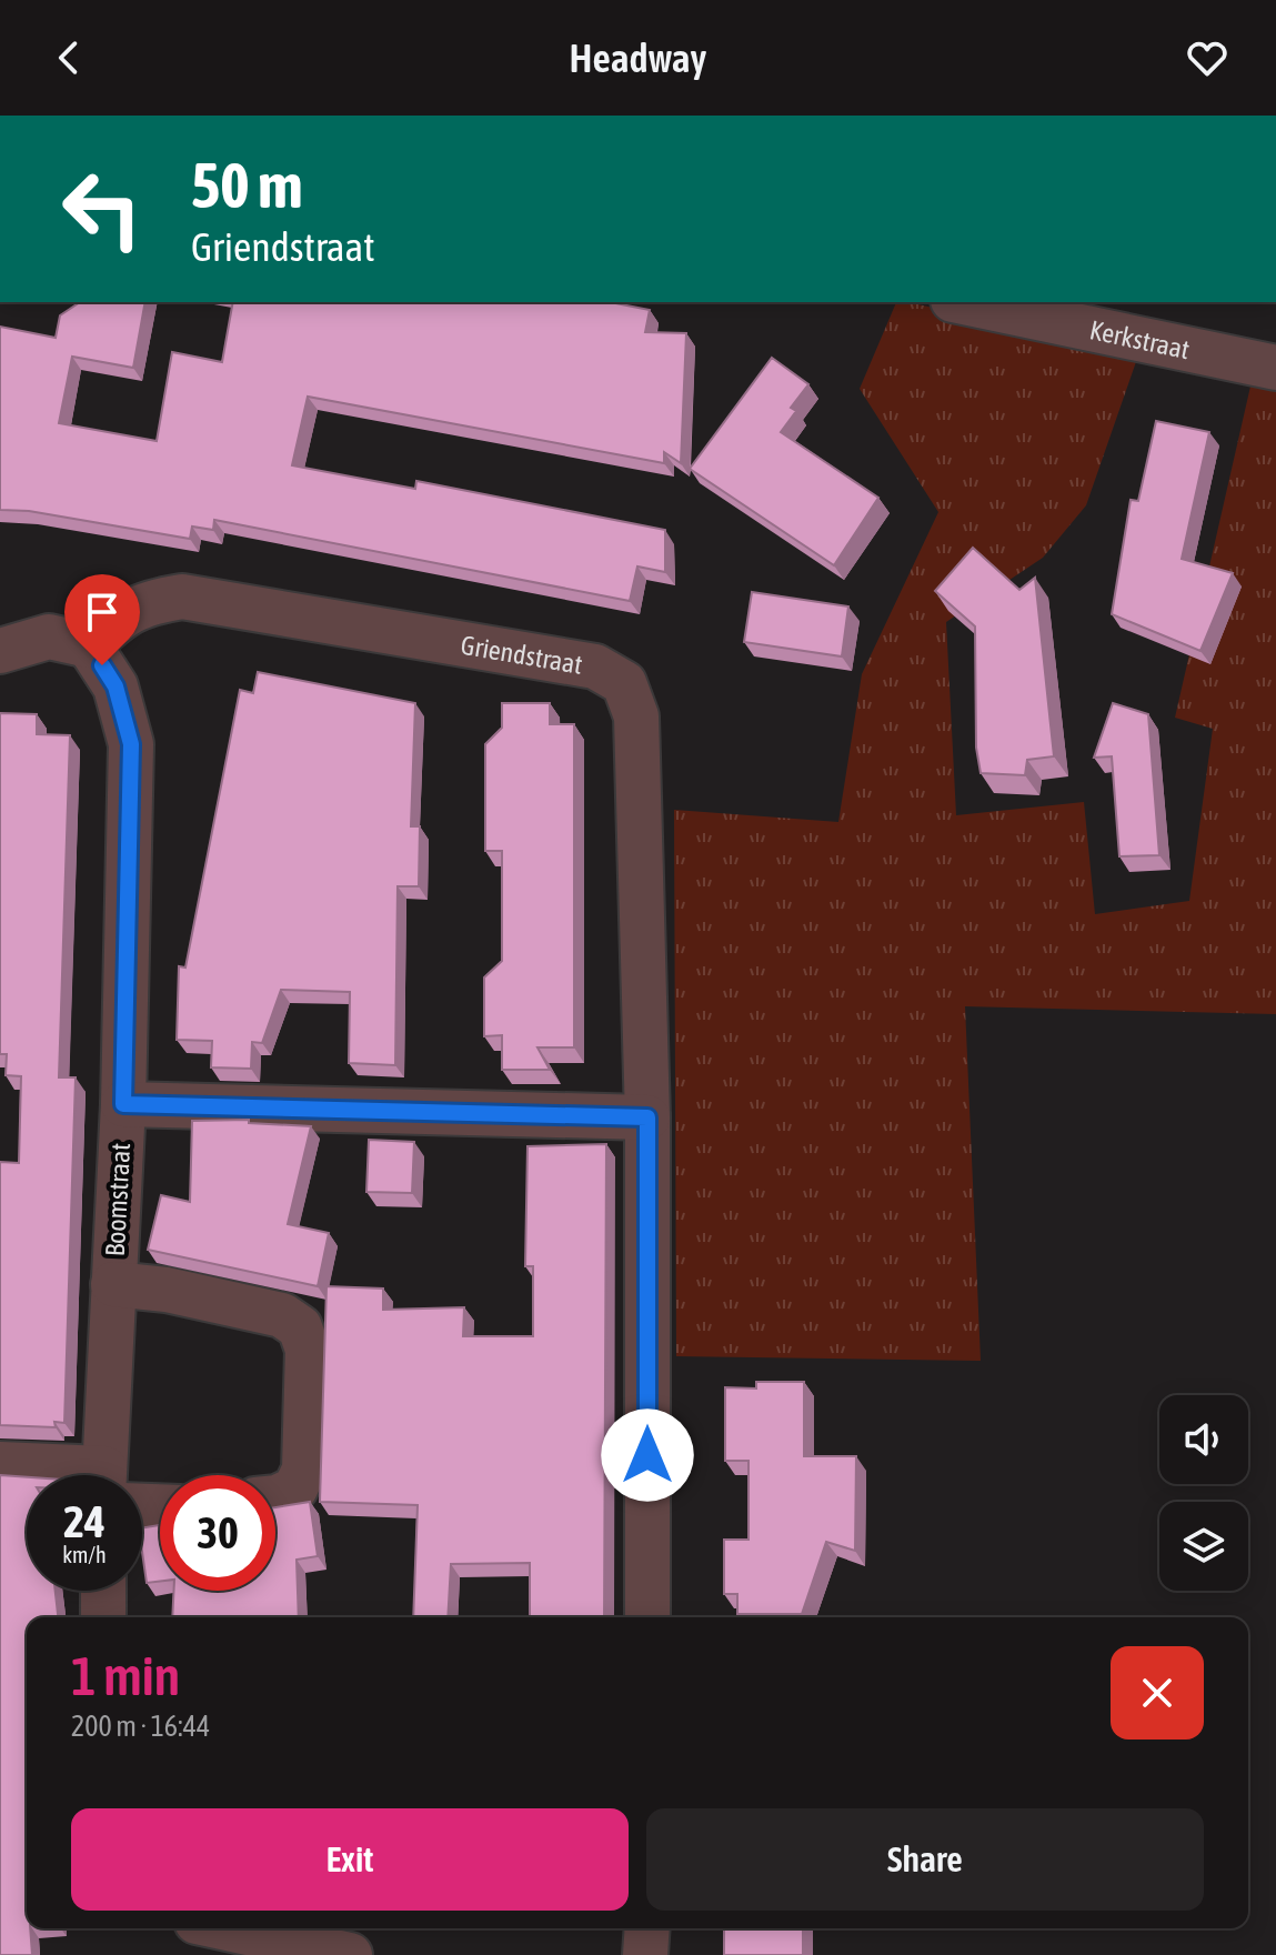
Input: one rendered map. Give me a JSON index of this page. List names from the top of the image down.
{
  "streets": {
    "street": ["Kerkstraat", "Griendstraat", "Boomstraat"]
  },
  "crossings": [
    ["Griendstraat", "Boomstraat"]
  ],
  "page": {
    "header": "Headway",
    "turn": ["50 m", "Griendstraat"],
    "speed": "24 km/h",
    "limit": "30",
    "heading": ["1 min", "200 m · 16:44"],
    "buttons": ["Exit", "Share"]
  }
}
